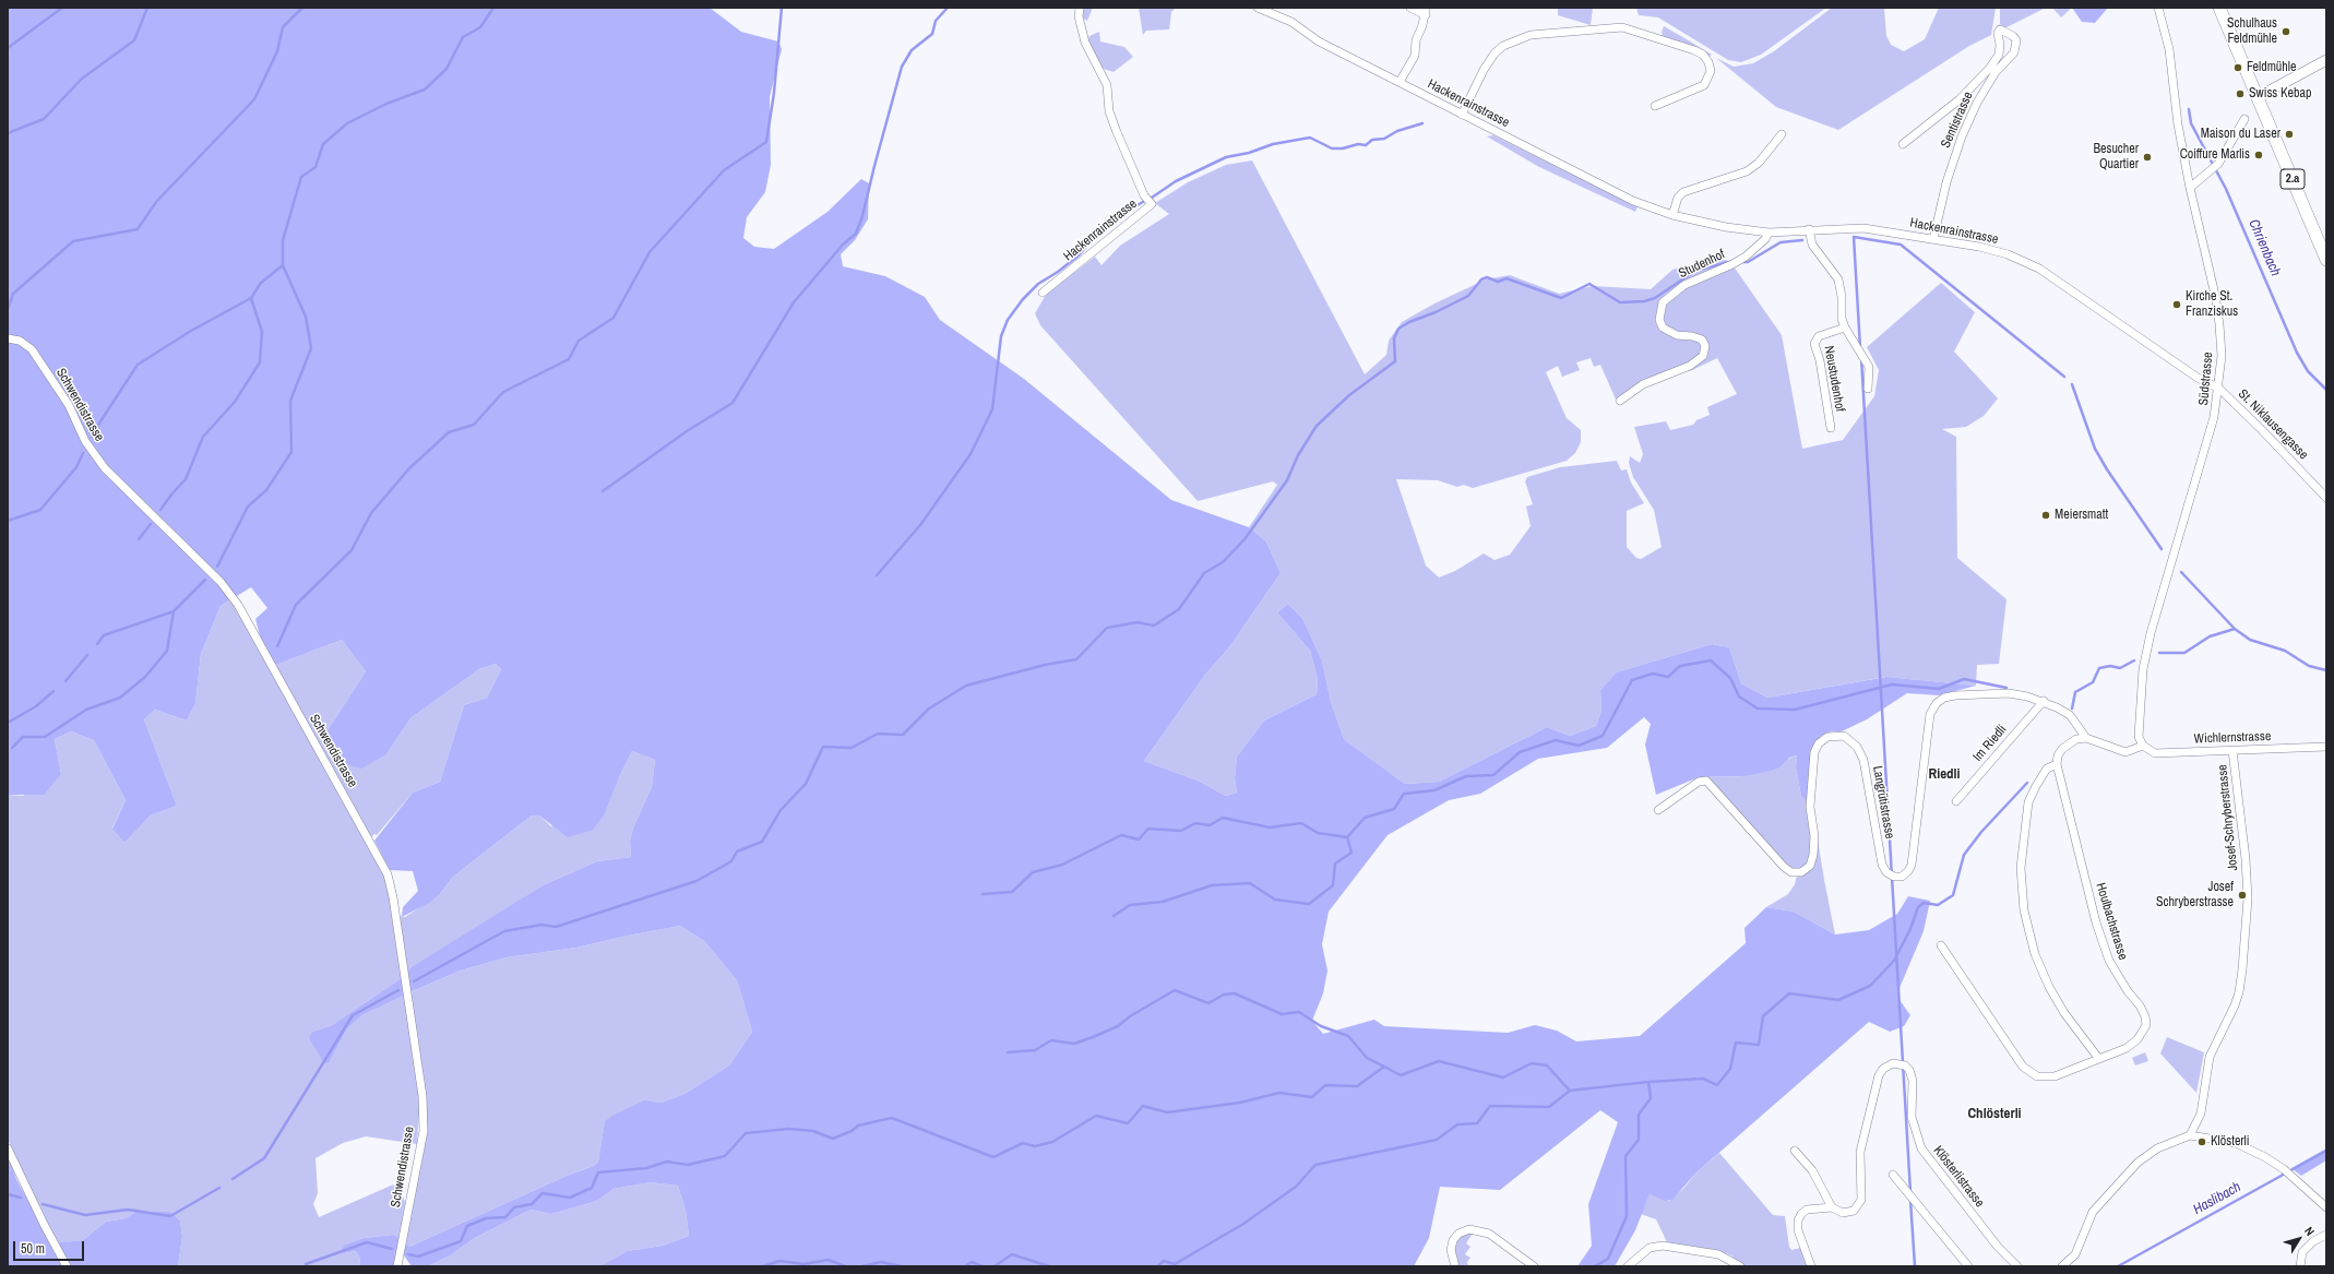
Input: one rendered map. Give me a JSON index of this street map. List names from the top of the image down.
{
  "streets": {
    "main road": ["2.a"],
    "street": [
      "Hackenrainstrasse",
      "Sentistrasse",
      "Studenhof",
      "Neustudenhof",
      "Südstrasse",
      "Schwendistrasse",
      "St. Niklausengasse",
      "Wichlernstrasse",
      "Im Riedli",
      "Langrütistrasse",
      "Josef-Schryberstrasse",
      "Houlbachstrasse",
      "Klösterlistrasse"
    ]
  },
  "crossings": [
    ["Hackenrainstrasse", "Sentistrasse"],
    ["Hackenrainstrasse", "Studenhof"],
    ["Hackenrainstrasse", "Neustudenhof"],
    ["Hackenrainstrasse", "Südstrasse"],
    ["Hackenrainstrasse", "St. Niklausengasse"],
    ["Südstrasse", "St. Niklausengasse"],
    ["Südstrasse", "Wichlernstrasse"],
    ["Wichlernstrasse", "Josef-Schryberstrasse"],
    ["Im Riedli", "Langrütistrasse"]
  ],
  "districts": ["Riedli", "Chlösterli"],
  "water": ["Chrienbach", "Haslibach"],
  "places": [
    "Schulhaus Feldmühle",
    "Feldmühle",
    "Swiss Kebap",
    "Maison du Laser",
    "Coiffure Marlis",
    "Besucher Quartier",
    "Kirche St. Franziskus",
    "Meiersmatt",
    "Josef Schryberstrasse",
    "Klösterli"
  ],
  "scale_bar": "50 m",
  "north": "top right"
}
